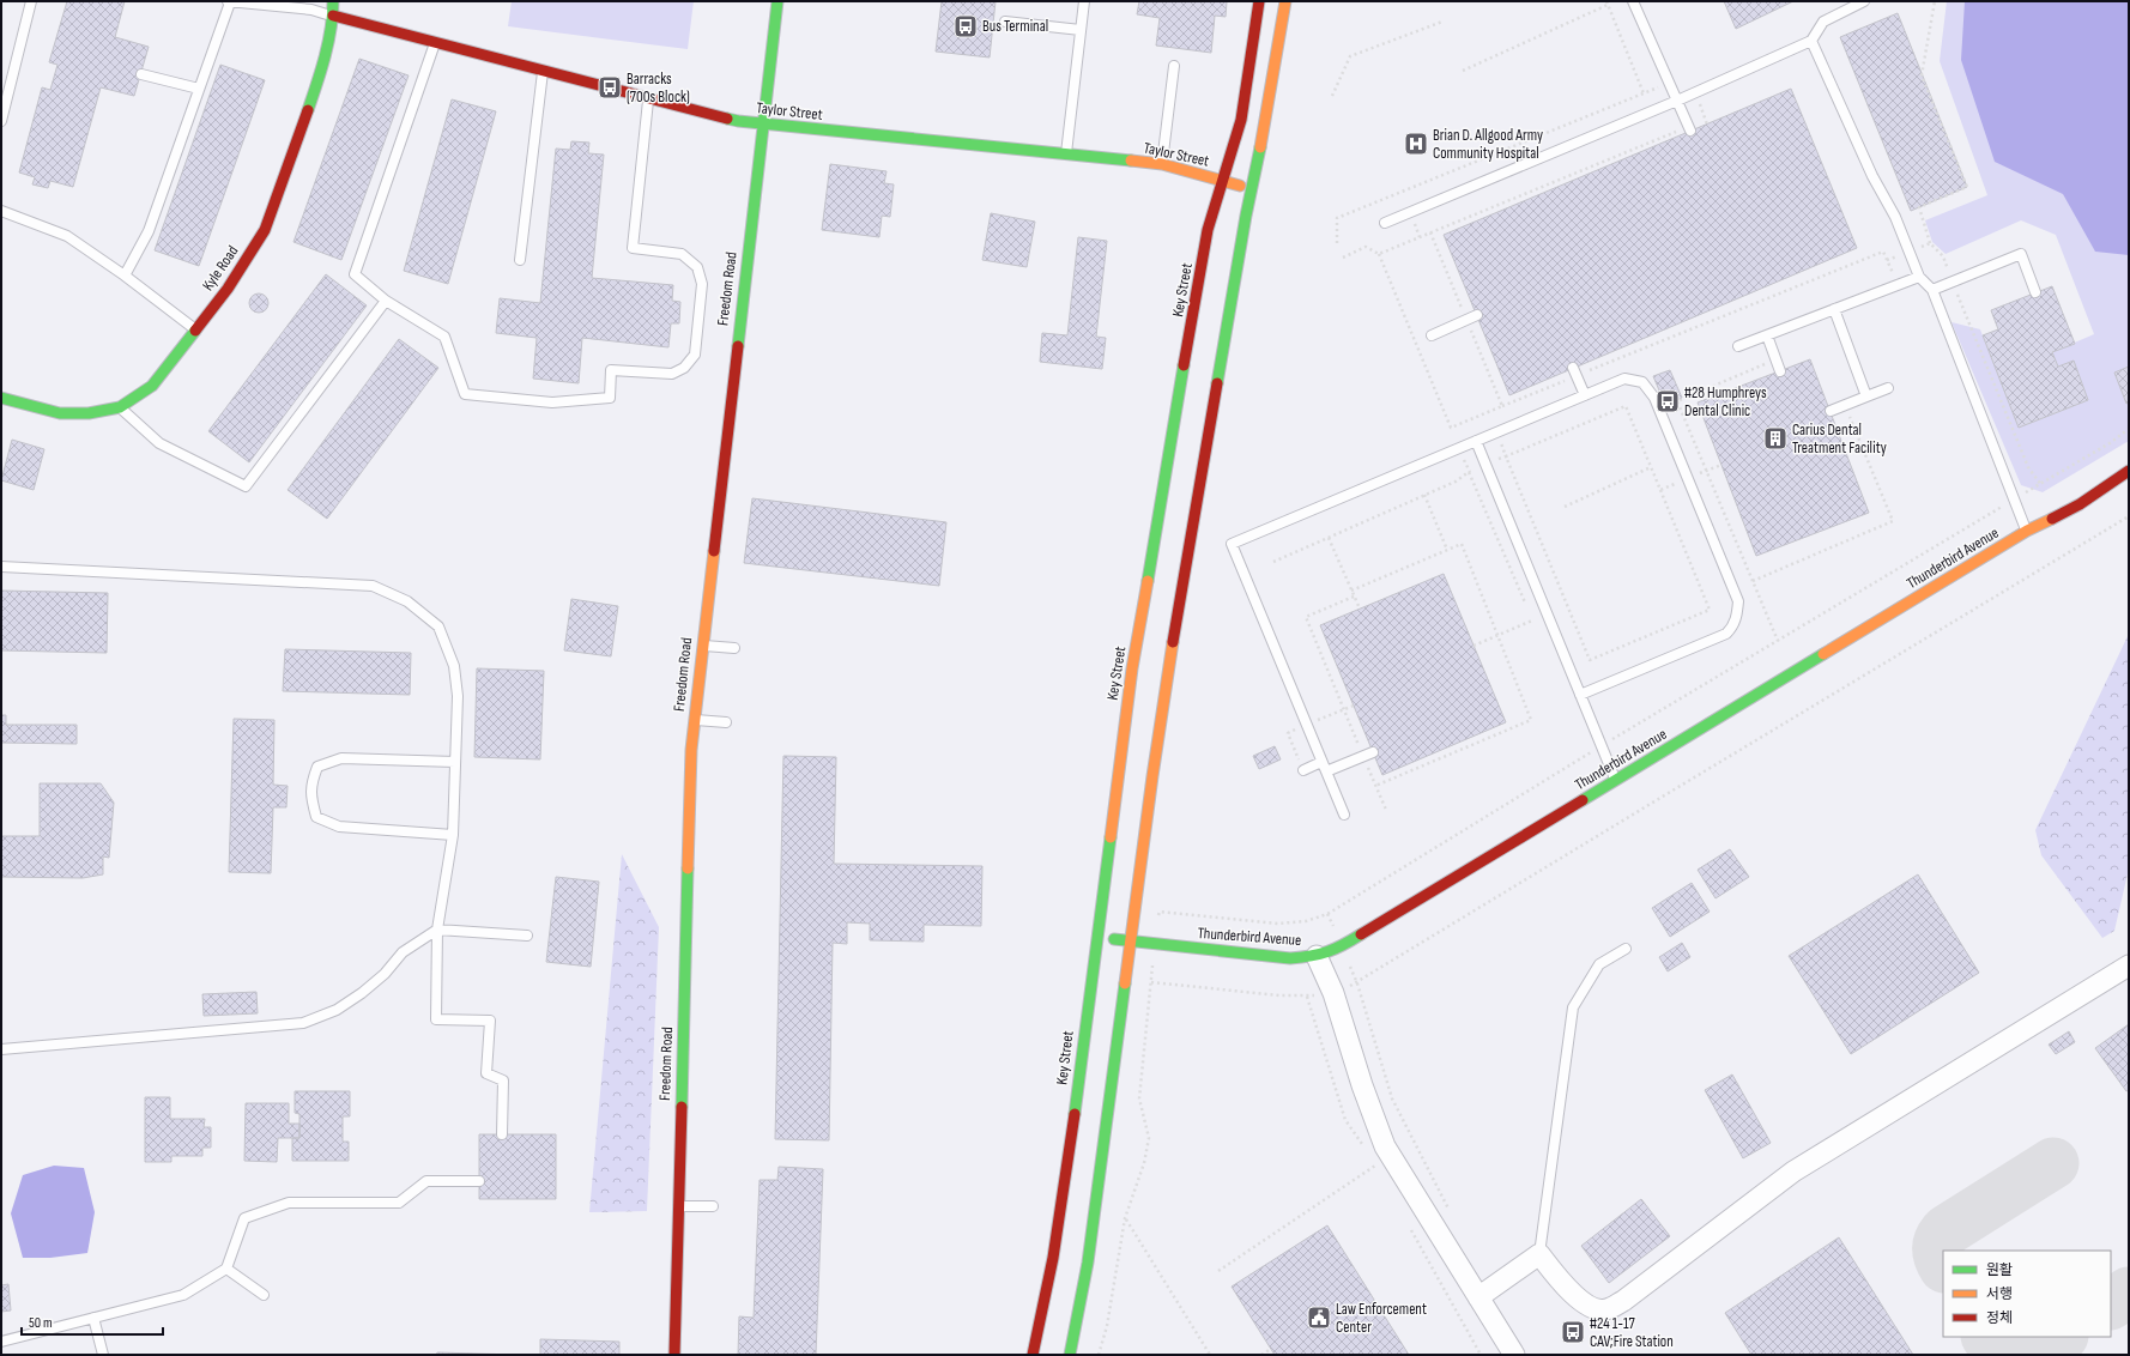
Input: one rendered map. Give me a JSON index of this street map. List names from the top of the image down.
{
  "streets": {
    "main road": [
      "Taylor Street",
      "Kyle Road",
      "Freedom Road",
      "Key Street",
      "Thunderbird Avenue"
    ]
  },
  "crossings": [
    ["Taylor Street", "Kyle Road"],
    ["Taylor Street", "Freedom Road"],
    ["Taylor Street", "Key Street"],
    ["Key Street", "Thunderbird Avenue"]
  ],
  "places": {
    "bus stop": [
      "Bus Terminal",
      "Barracks (700s Block)",
      "#28 Humphreys Dental Clinic",
      "#24 1-17 CAV;Fire Station"
    ],
    "hospital": ["Brian D. Allgood Army Community Hospital"],
    "building": ["Carius Dental Treatment Facility"],
    "public building": ["Law Enforcement Center"]
  },
  "legend": ["원활", "서행", "정체"],
  "scale_bar": "50 m"
}
